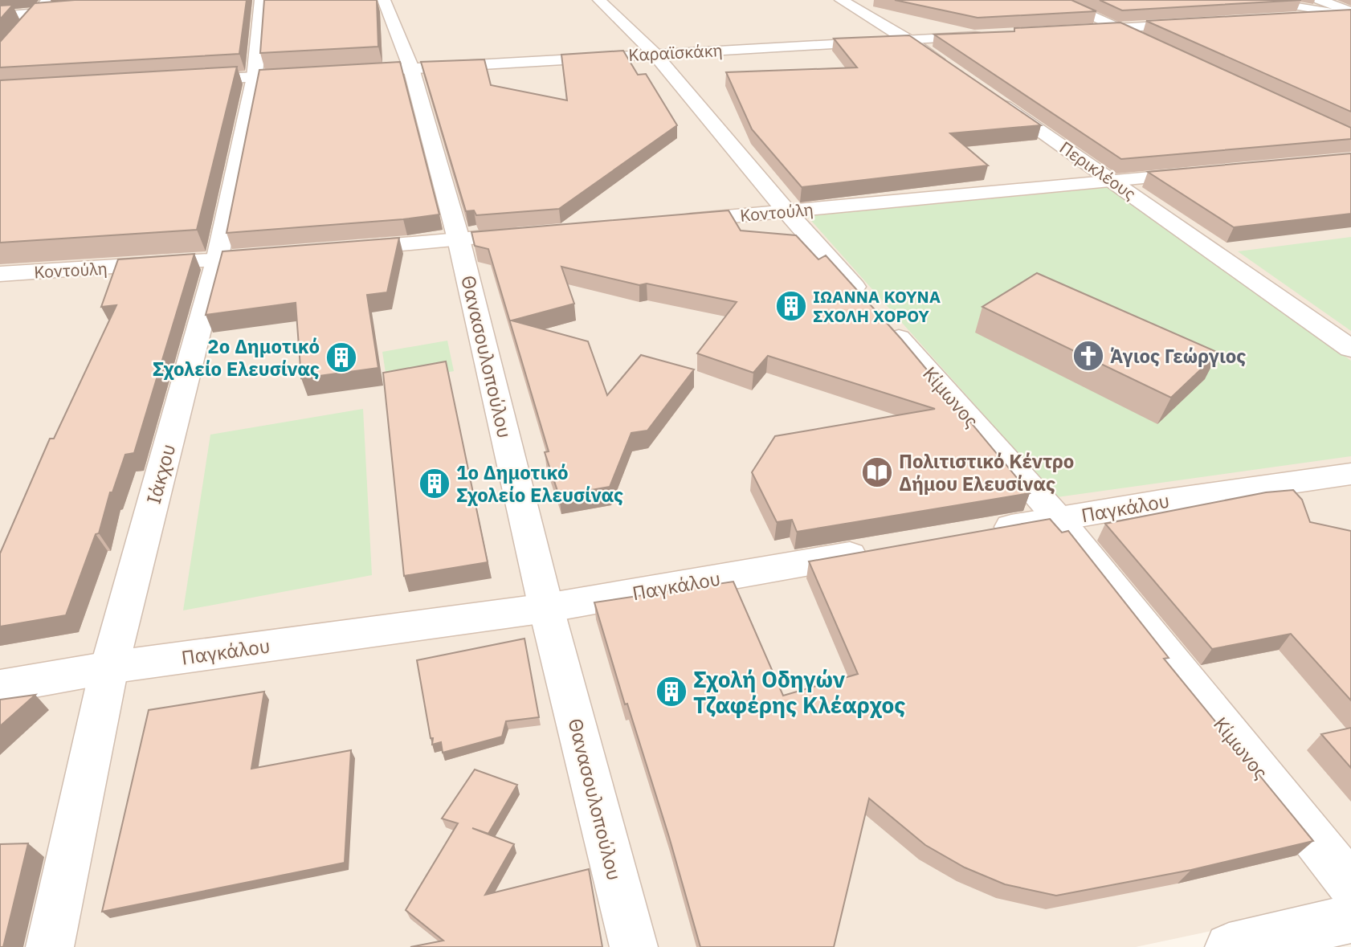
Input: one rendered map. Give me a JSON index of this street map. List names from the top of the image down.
{
  "streets": {
    "street": [
      "Καραϊσκάκη",
      "Περικλέους",
      "Κοντούλη",
      "Θανασουλοπούλου",
      "Κίμωνος",
      "Ιάκχου",
      "Παγκάλου"
    ]
  },
  "crossings": [
    ["Καραϊσκάκη", "Θανασουλοπούλου"],
    ["Καραϊσκάκη", "Κίμωνος"],
    ["Περικλέους", "Κοντούλη"],
    ["Κοντούλη", "Κίμωνος"],
    ["Κοντούλη", "Ιάκχου"],
    ["Θανασουλοπούλου", "Παγκάλου"],
    ["Κίμωνος", "Παγκάλου"],
    ["Ιάκχου", "Παγκάλου"]
  ],
  "places": {
    "building": [
      "ΙΩΑΝΝΑ ΚΟΥΝΑ ΣΧΟΛΗ ΧΟΡΟΥ",
      "2ο Δημοτικό Σχολείο Ελευσίνας",
      "1ο Δημοτικό Σχολείο Ελευσίνας",
      "Σχολή Οδηγών Τζαφέρης Κλέαρχος"
    ],
    "church": ["Άγιος Γεώργιος"],
    "library": ["Πολιτιστικό Κέντρο Δήμου Ελευσίνας"]
  }
}
